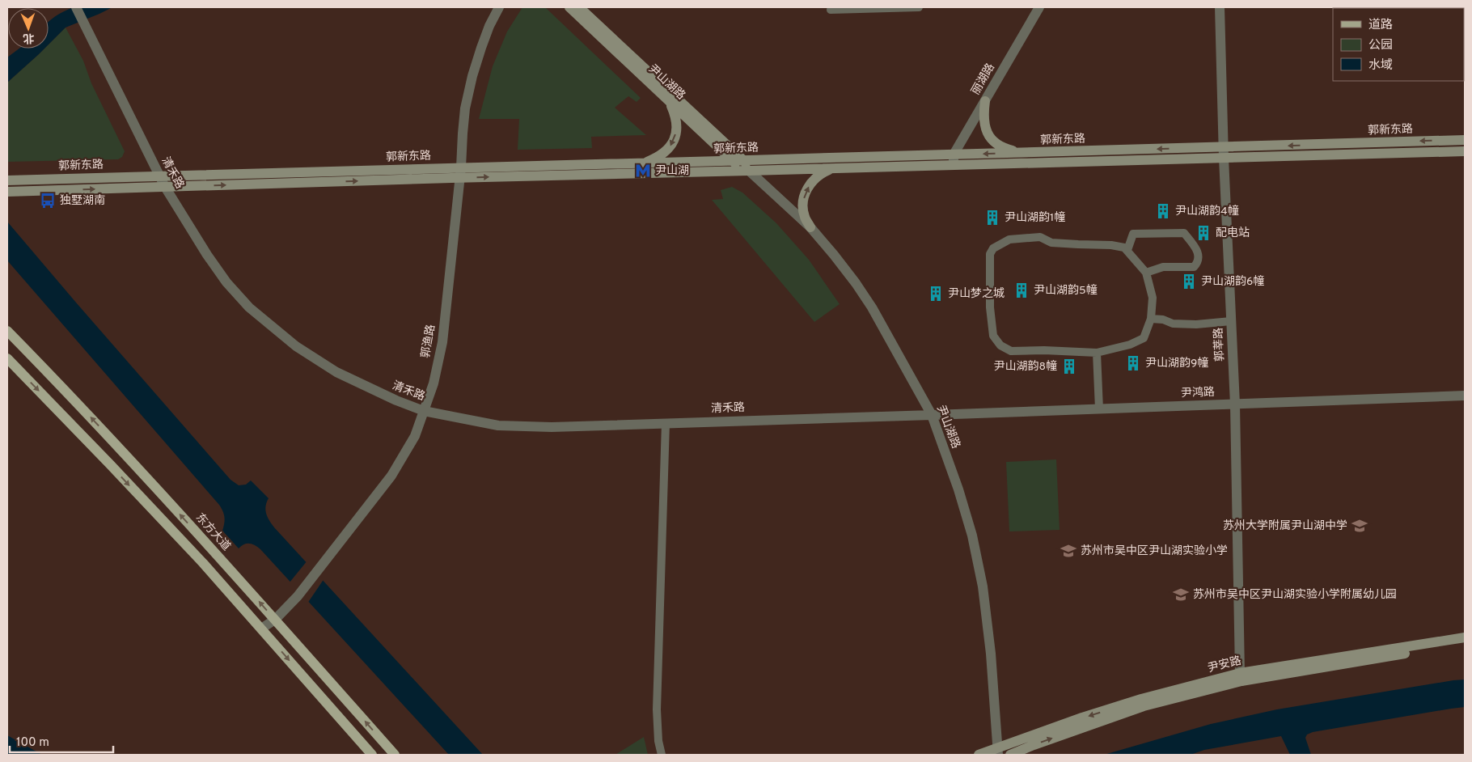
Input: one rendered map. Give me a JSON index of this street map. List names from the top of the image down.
{
  "streets": {
    "main road": [
      "尹山湖路",
      "郭新东路",
      "东方大道",
      "尹安路"
    ],
    "street": [
      "丽湖路",
      "清禾路",
      "郭渔路",
      "郭莘路",
      "尹鸿路"
    ]
  },
  "crossings": [
    ["丽湖路", "郭新东路"],
    ["尹山湖路", "郭新东路"],
    ["尹山湖路", "清禾路"],
    ["尹山湖路", "尹鸿路"],
    ["尹山湖路", "尹安路"],
    ["郭新东路", "清禾路"],
    ["郭新东路", "郭渔路"],
    ["郭新东路", "郭莘路"],
    ["清禾路", "郭渔路"],
    ["清禾路", "尹鸿路"],
    ["郭渔路", "东方大道"],
    ["郭莘路", "尹鸿路"],
    ["郭莘路", "尹安路"]
  ],
  "places": {
    "metro station": ["尹山湖"],
    "bus stop": ["独墅湖南"],
    "building": [
      "尹山湖韵4幢",
      "尹山湖韵1幢",
      "配电站",
      "尹山湖韵6幢",
      "尹山湖韵5幢",
      "尹山梦之城",
      "尹山湖韵9幢",
      "尹山湖韵8幢"
    ],
    "school or university": ["苏州大学附属尹山湖中学", "苏州市吴中区尹山湖实验小学", "苏州市吴中区尹山湖实验小学附属幼儿园"]
  },
  "legend": ["道路", "公园", "水域"],
  "scale_bar": "100 m",
  "north": "bottom"
}
